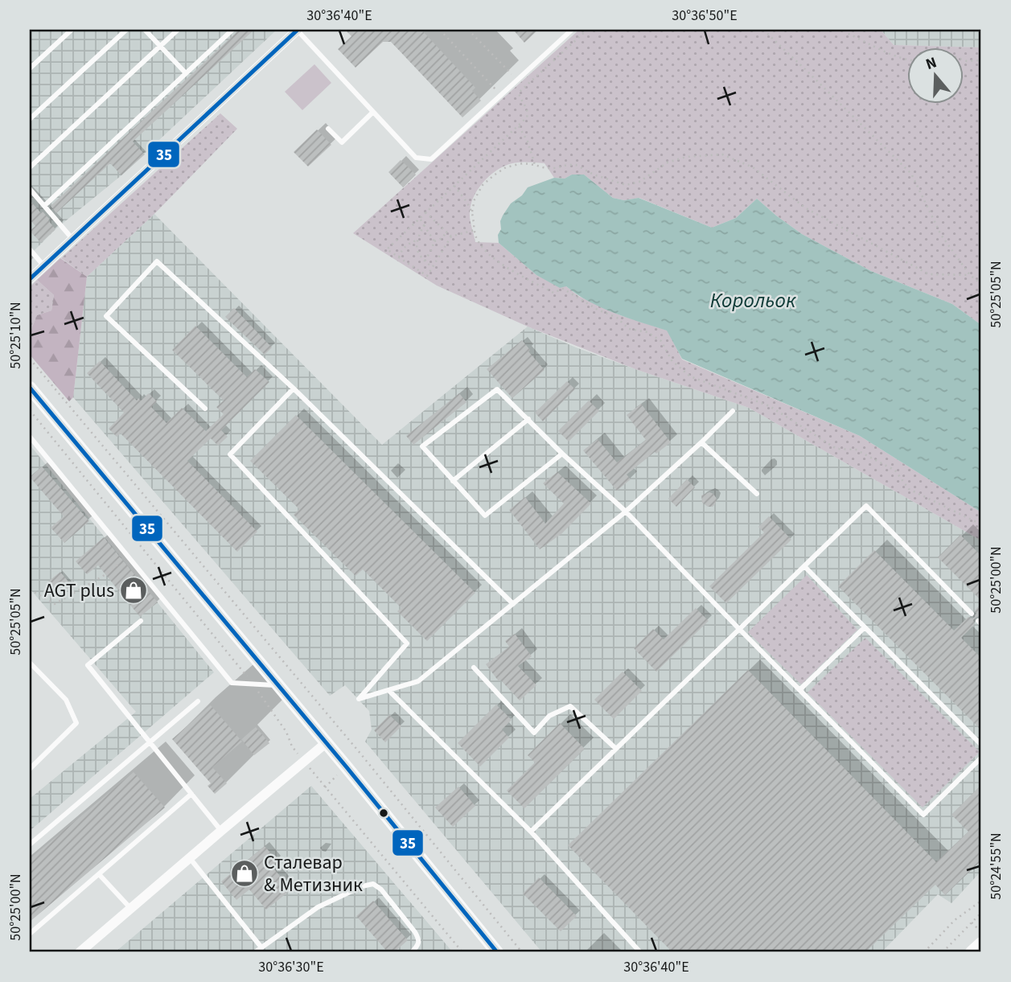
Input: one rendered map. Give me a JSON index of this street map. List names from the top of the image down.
{
  "water": ["Корольок"],
  "places": {
    "shop": ["AGT plus", "Сталевар & Метизник"]
  },
  "lines": ["transit line 35"],
  "north": "top",
  "coordinates": [
    "30°36'40\"E",
    "30°36'50\"E",
    "50°25'05\"N",
    "50°25'10\"N",
    "50°25'00\"N",
    "50°24'55\"N",
    "30°36'30\"E"
  ]
}
